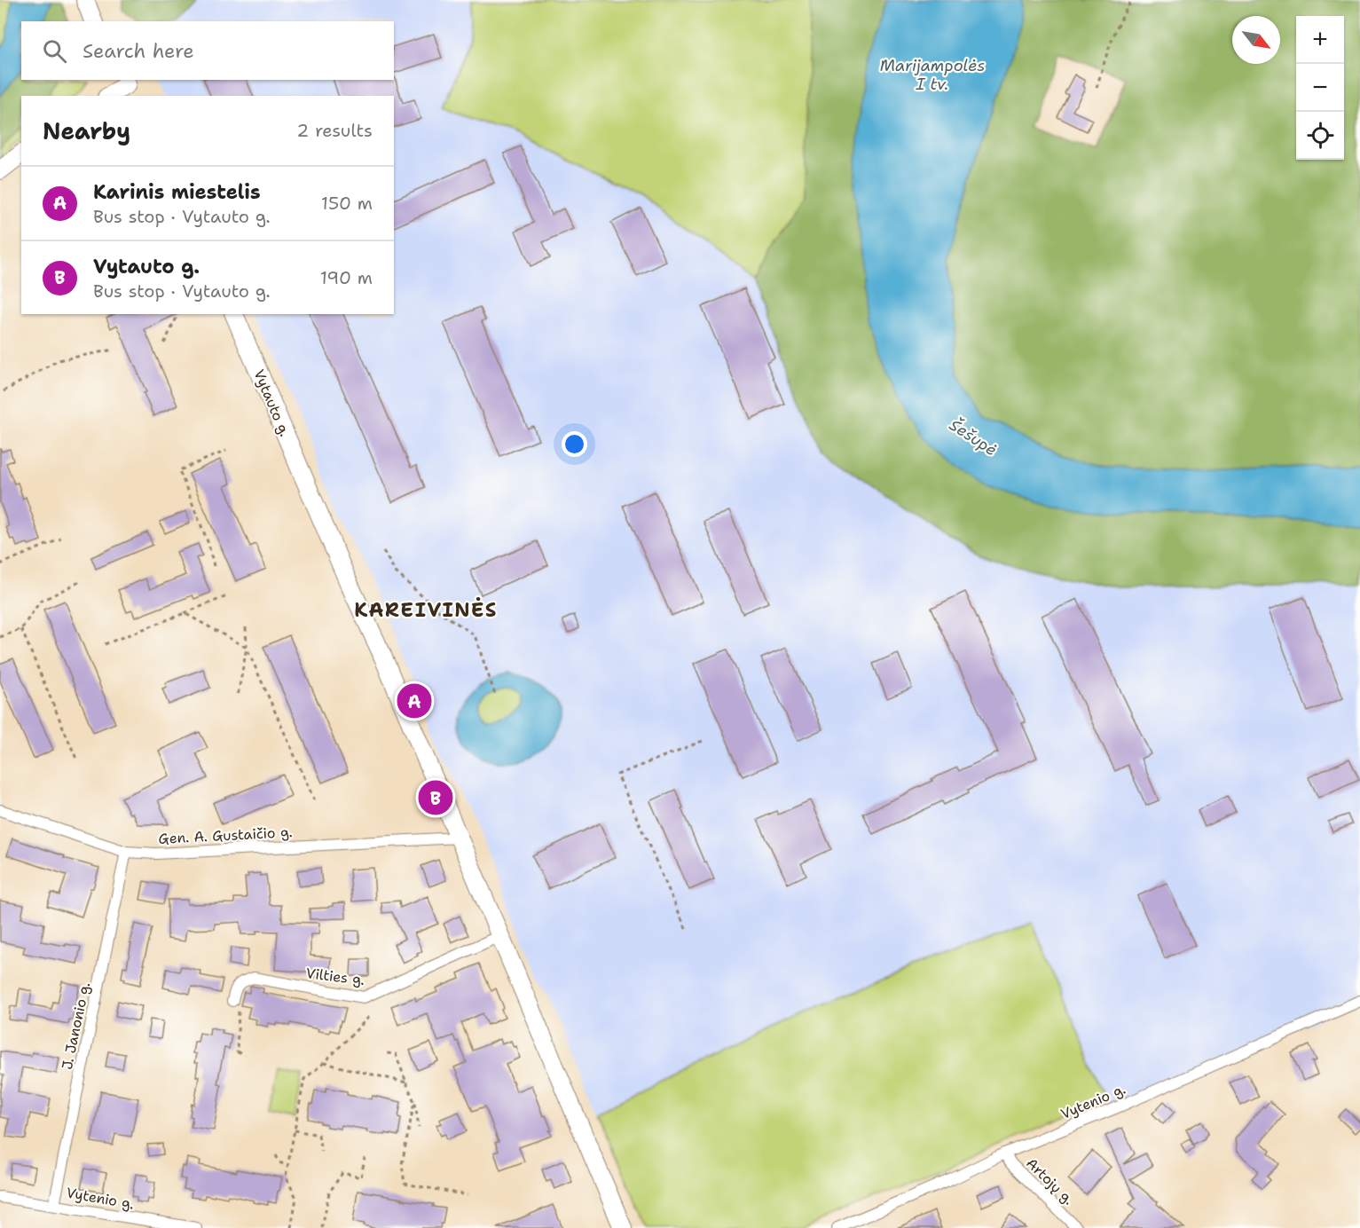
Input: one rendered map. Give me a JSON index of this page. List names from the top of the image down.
{
  "streets": {
    "main road": ["Vytauto g."],
    "street": [
      "Gen. A. Gustaičio g.",
      "Vilties g.",
      "J. Janonio g.",
      "Vytenio g.",
      "Artojų g."
    ]
  },
  "crossings": [
    ["Vytauto g.", "Gen. A. Gustaičio g."],
    ["Vytauto g.", "Vilties g."],
    ["Gen. A. Gustaičio g.", "J. Janonio g."],
    ["J. Janonio g.", "Vytenio g."],
    ["Vytenio g.", "Artojų g."]
  ],
  "districts": ["KAREIVINĖS"],
  "water": ["Marijampolės I tv.", "Šešupė"],
  "north": "bottom right",
  "page": {
    "map_buttons": ["+", "−"],
    "search": "Search here",
    "heading": ["Nearby", "2 results"],
    "list": [
      {
        "mark": "A",
        "name": "Karinis miestelis",
        "note": "Bus stop · Vytauto g.",
        "value": "150 m"
      },
      {
        "mark": "B",
        "name": "Vytauto g.",
        "note": "Bus stop · Vytauto g.",
        "value": "190 m"
      }
    ],
    "pins": ["A", "B"]
  }
}
